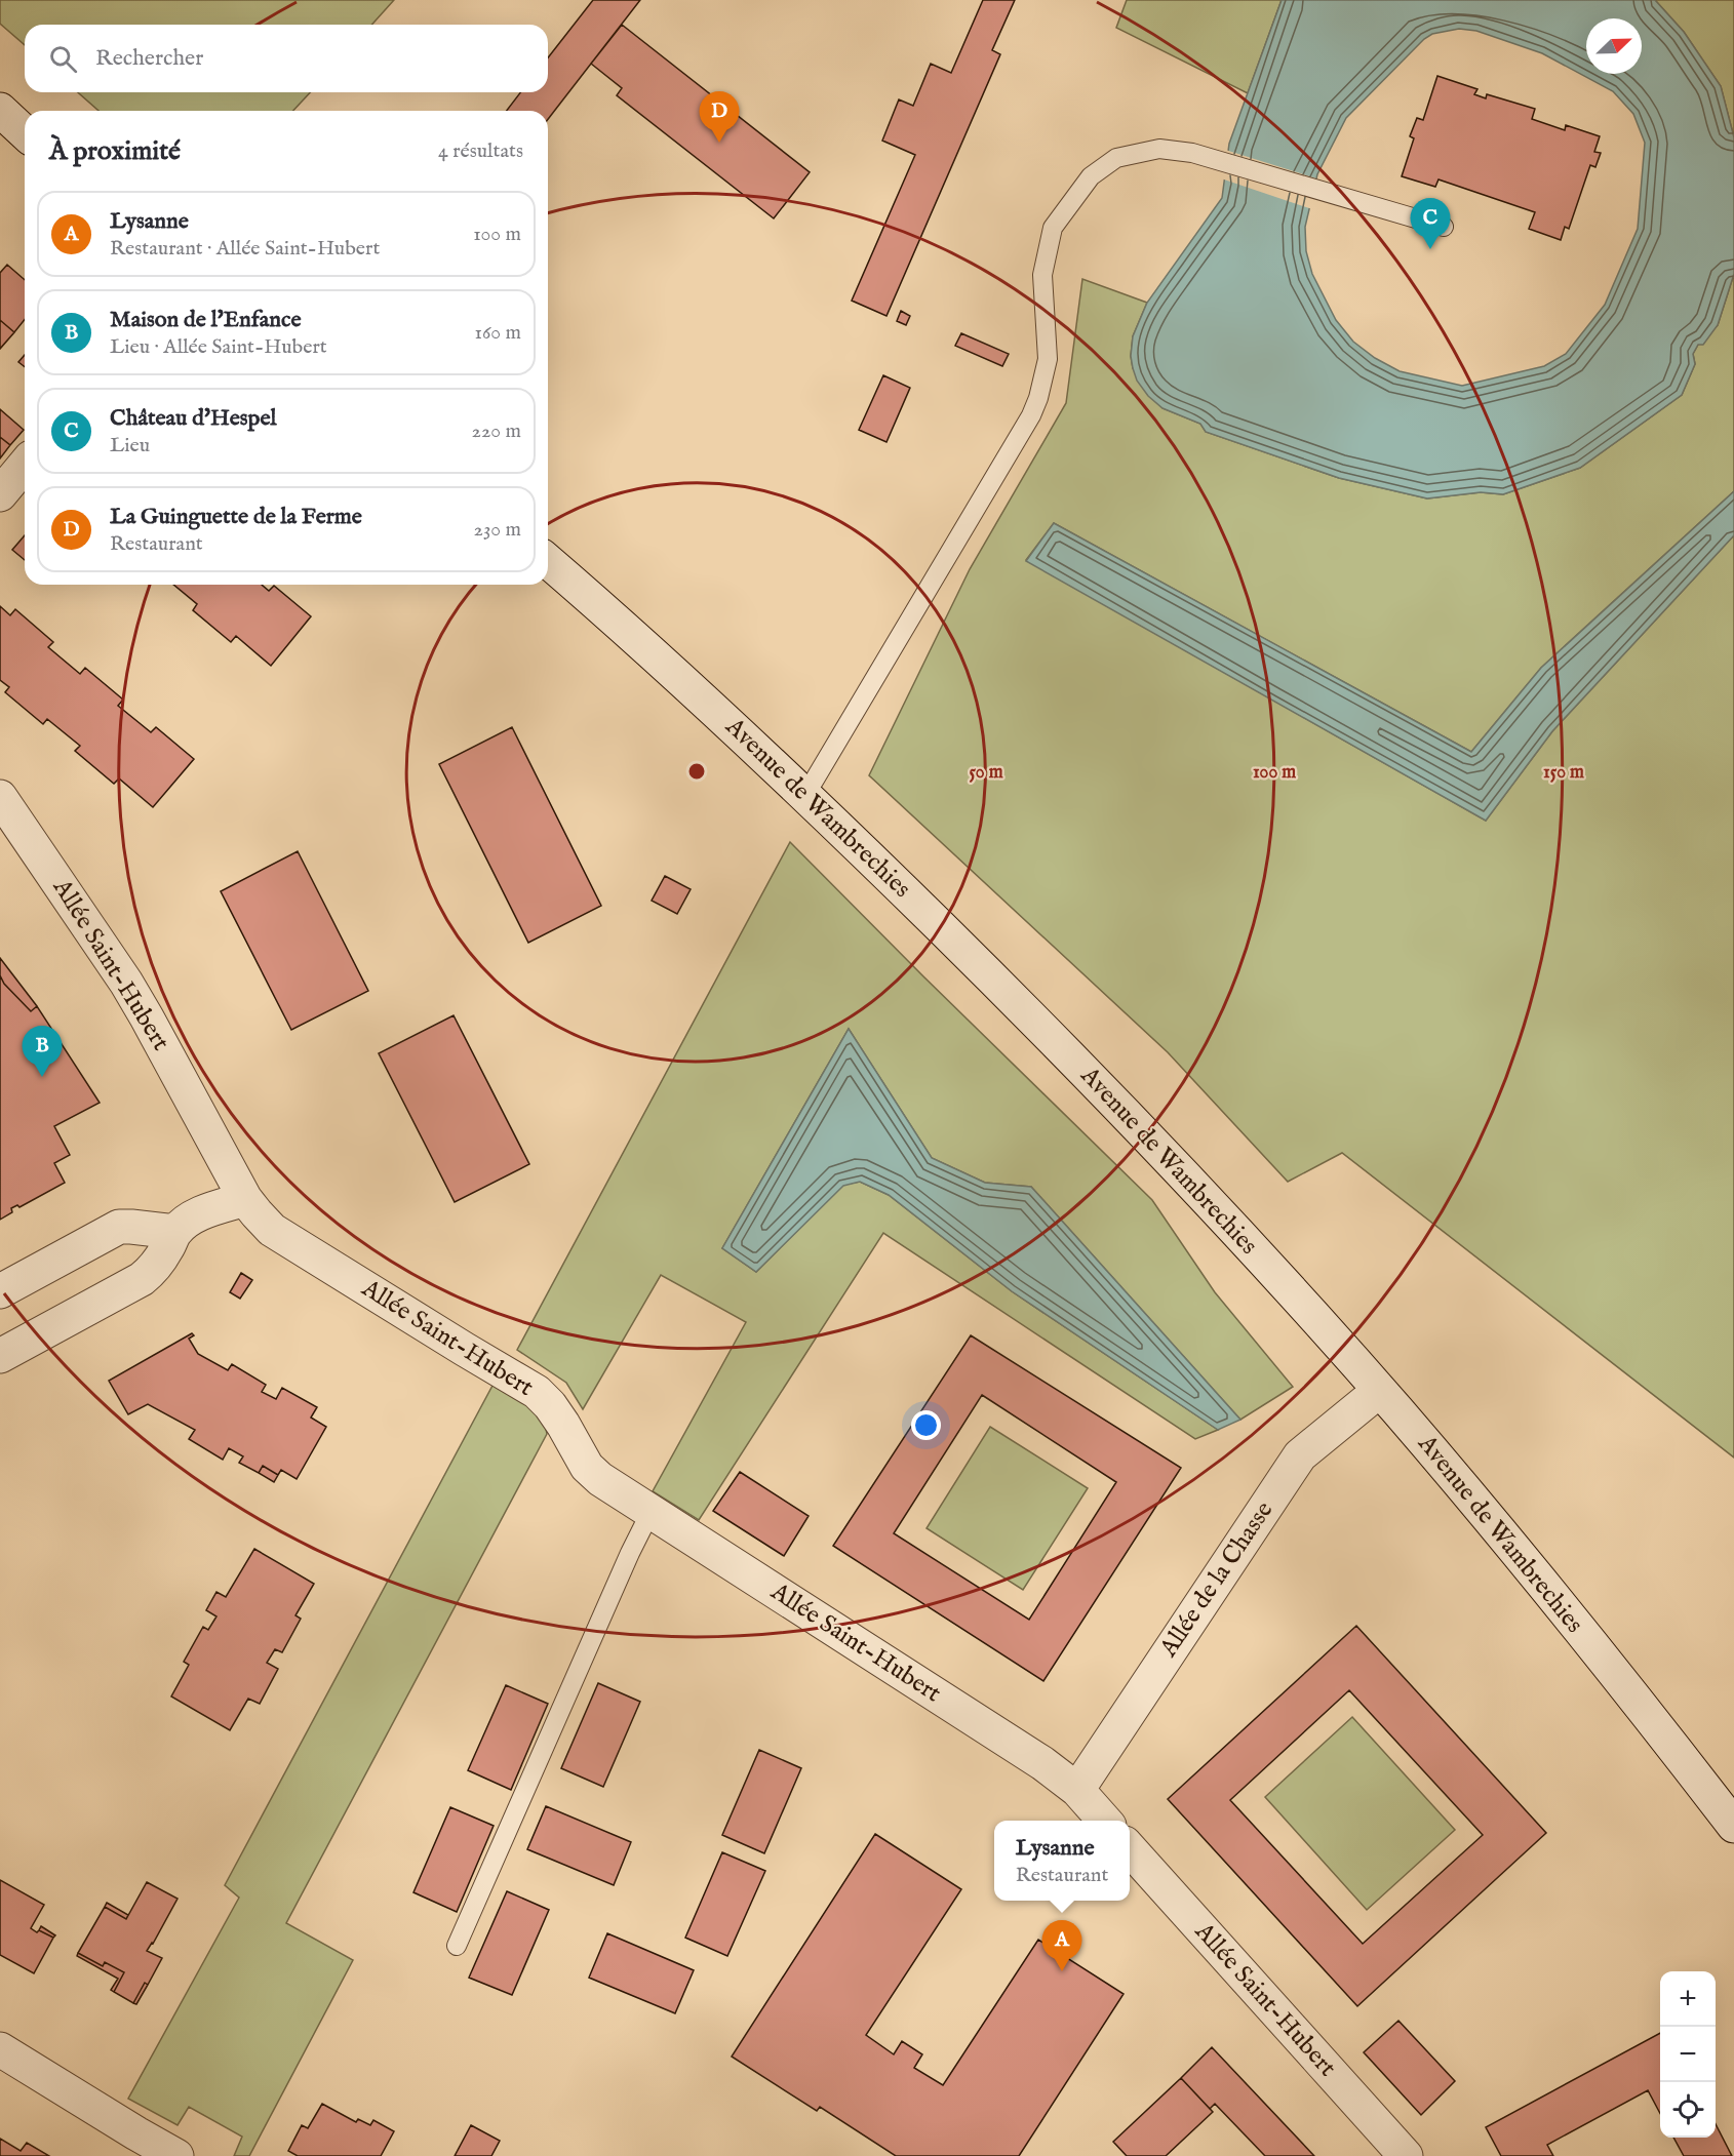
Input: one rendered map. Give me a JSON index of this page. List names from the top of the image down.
{
  "streets": {
    "street": ["Avenue de Wambrechies", "Allée Saint-Hubert", "Allée de la Chasse"]
  },
  "crossings": [
    ["Avenue de Wambrechies", "Allée de la Chasse"],
    ["Allée Saint-Hubert", "Allée de la Chasse"]
  ],
  "north": "top right",
  "page": {
    "search": "Rechercher",
    "pins": [
      "D",
      "C",
      "B",
      "A"
    ],
    "heading": ["À proximité", "4 résultats"],
    "list": [
      {
        "mark": "A",
        "name": "Lysanne",
        "note": "Restaurant · Allée Saint-Hubert",
        "value": "100 m"
      },
      {
        "mark": "B",
        "name": "Maison de l'Enfance",
        "note": "Lieu · Allée Saint-Hubert",
        "value": "160 m"
      },
      {
        "mark": "C",
        "name": "Château d'Hespel",
        "note": "Lieu",
        "value": "220 m"
      },
      {
        "mark": "D",
        "name": "La Guinguette de la Ferme",
        "note": "Restaurant",
        "value": "230 m"
      }
    ],
    "popup": ["Lysanne", "Restaurant"],
    "map_buttons": ["+", "−"]
  },
  "rings": ["50 m", "100 m", "150 m"]
}
